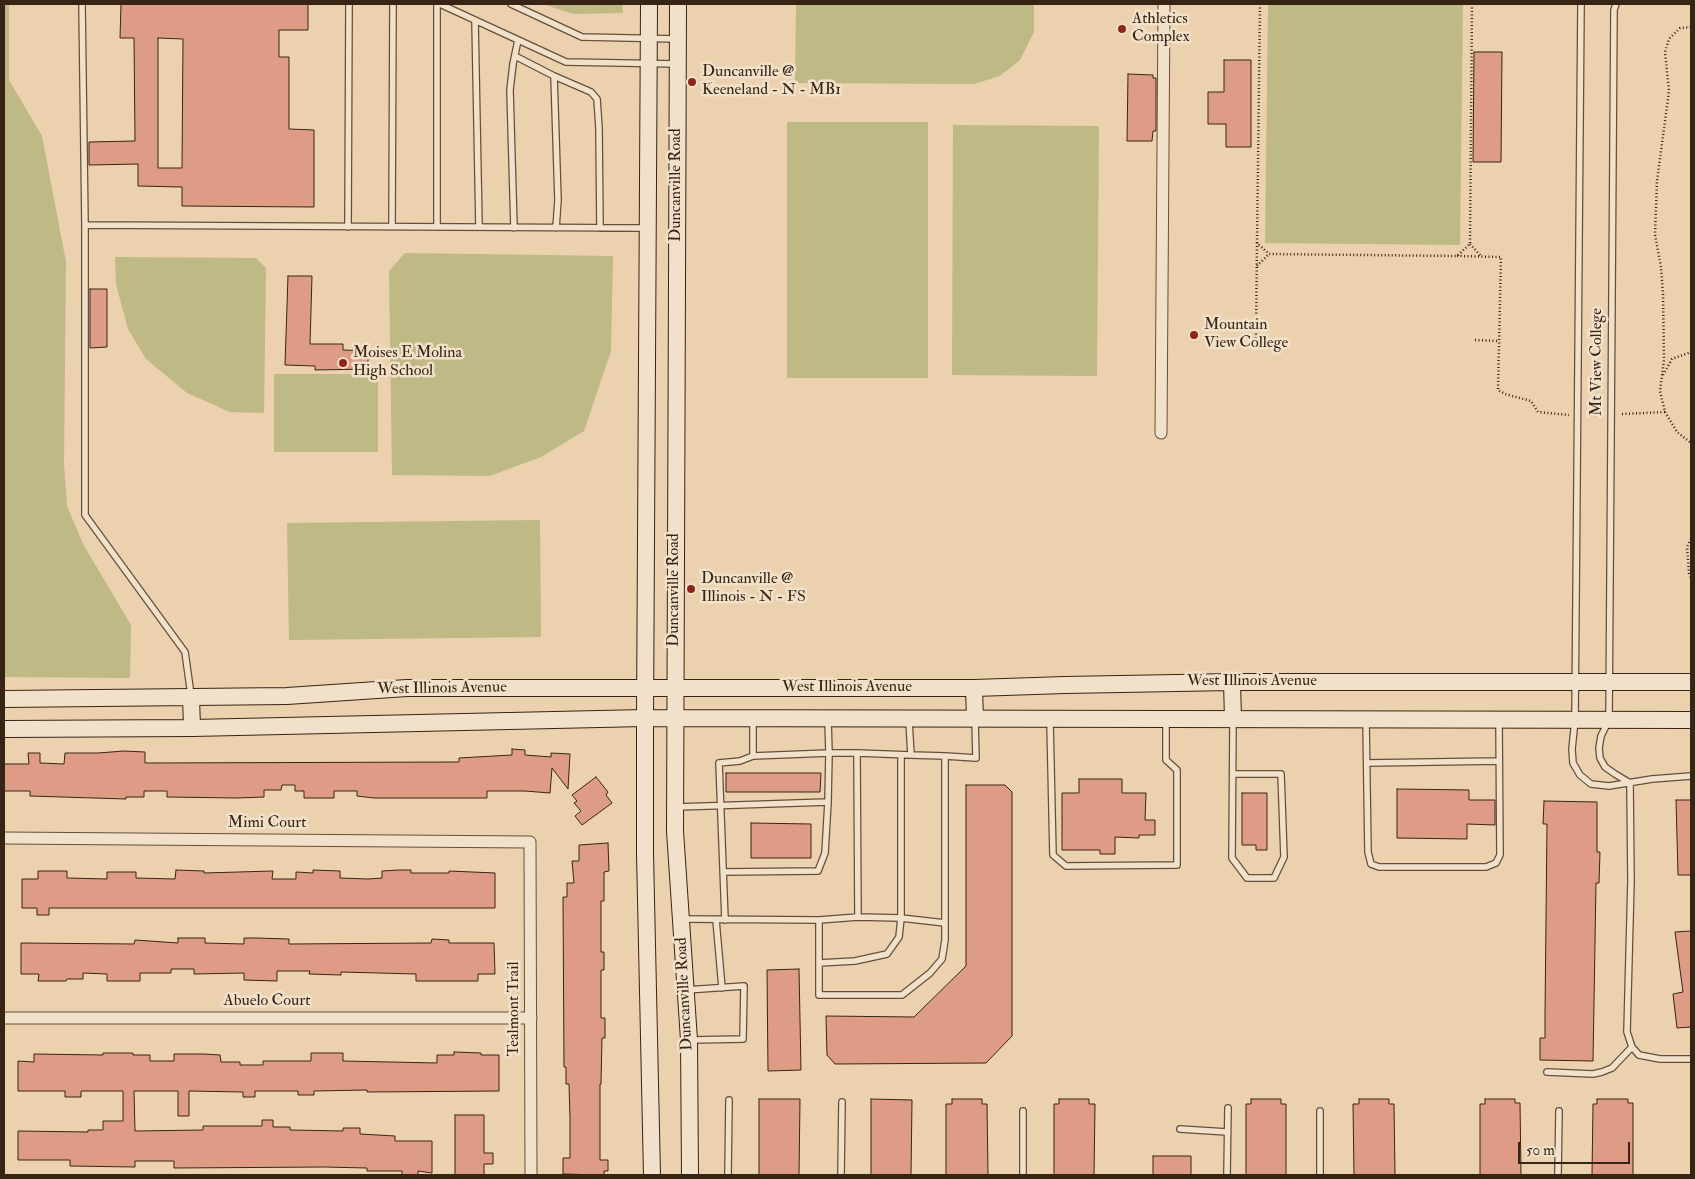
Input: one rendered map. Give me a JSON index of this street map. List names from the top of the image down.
{
  "streets": {
    "main road": ["Duncanville Road", "West Illinois Avenue"],
    "street": ["Mimi Court", "Abuelo Court", "Tealmont Trail"],
    "lane": ["Mt View College"]
  },
  "crossings": [
    ["Duncanville Road", "West Illinois Avenue"],
    ["Mt View College", "West Illinois Avenue"],
    ["Mimi Court", "Tealmont Trail"],
    ["Abuelo Court", "Tealmont Trail"]
  ],
  "places": [
    "Athletics Complex",
    "Duncanville @ Keeneland - N - MB1",
    "Mountain View College",
    "Moises E Molina High School",
    "Duncanville @ Illinois - N - FS"
  ],
  "scale_bar": "50 m"
}
